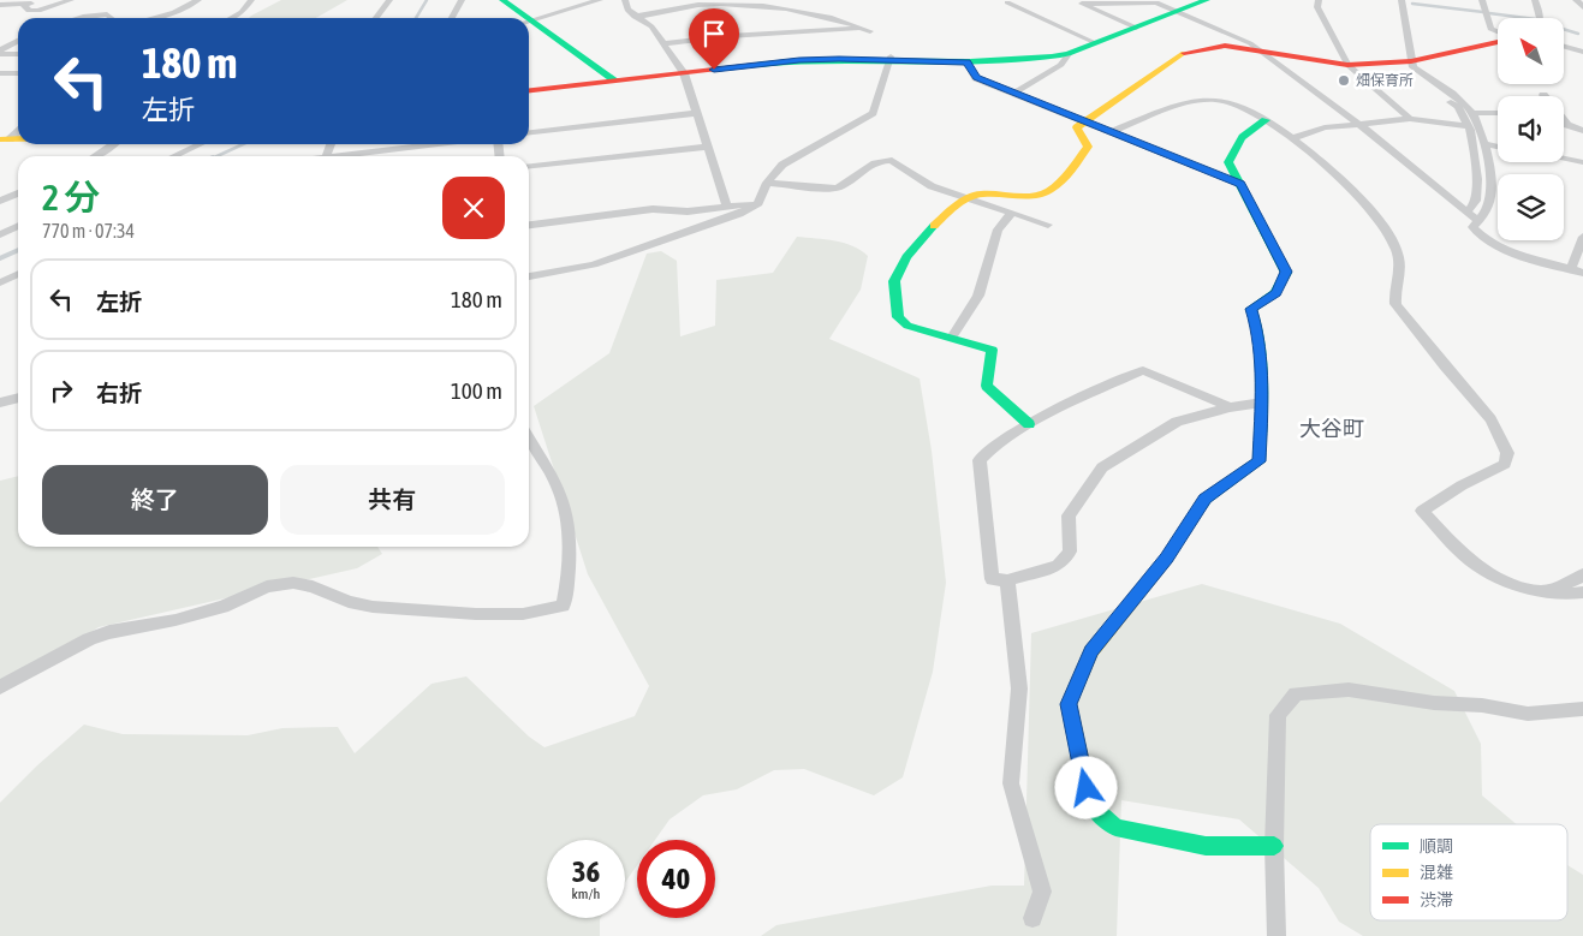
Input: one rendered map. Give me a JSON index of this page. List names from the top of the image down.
{
  "districts": ["大谷町"],
  "places": ["畑保育所"],
  "legend": ["順調", "混雑", "渋滞"],
  "north": "top left",
  "page": {
    "turn": ["180 m", "左折"],
    "heading": ["2 分", "770 m · 07:34"],
    "list": [
      {
        "name": "左折",
        "value": "180 m"
      },
      {
        "name": "右折",
        "value": "100 m"
      }
    ],
    "buttons": ["終了", "共有"],
    "speed": "36 km/h",
    "limit": "40"
  }
}
